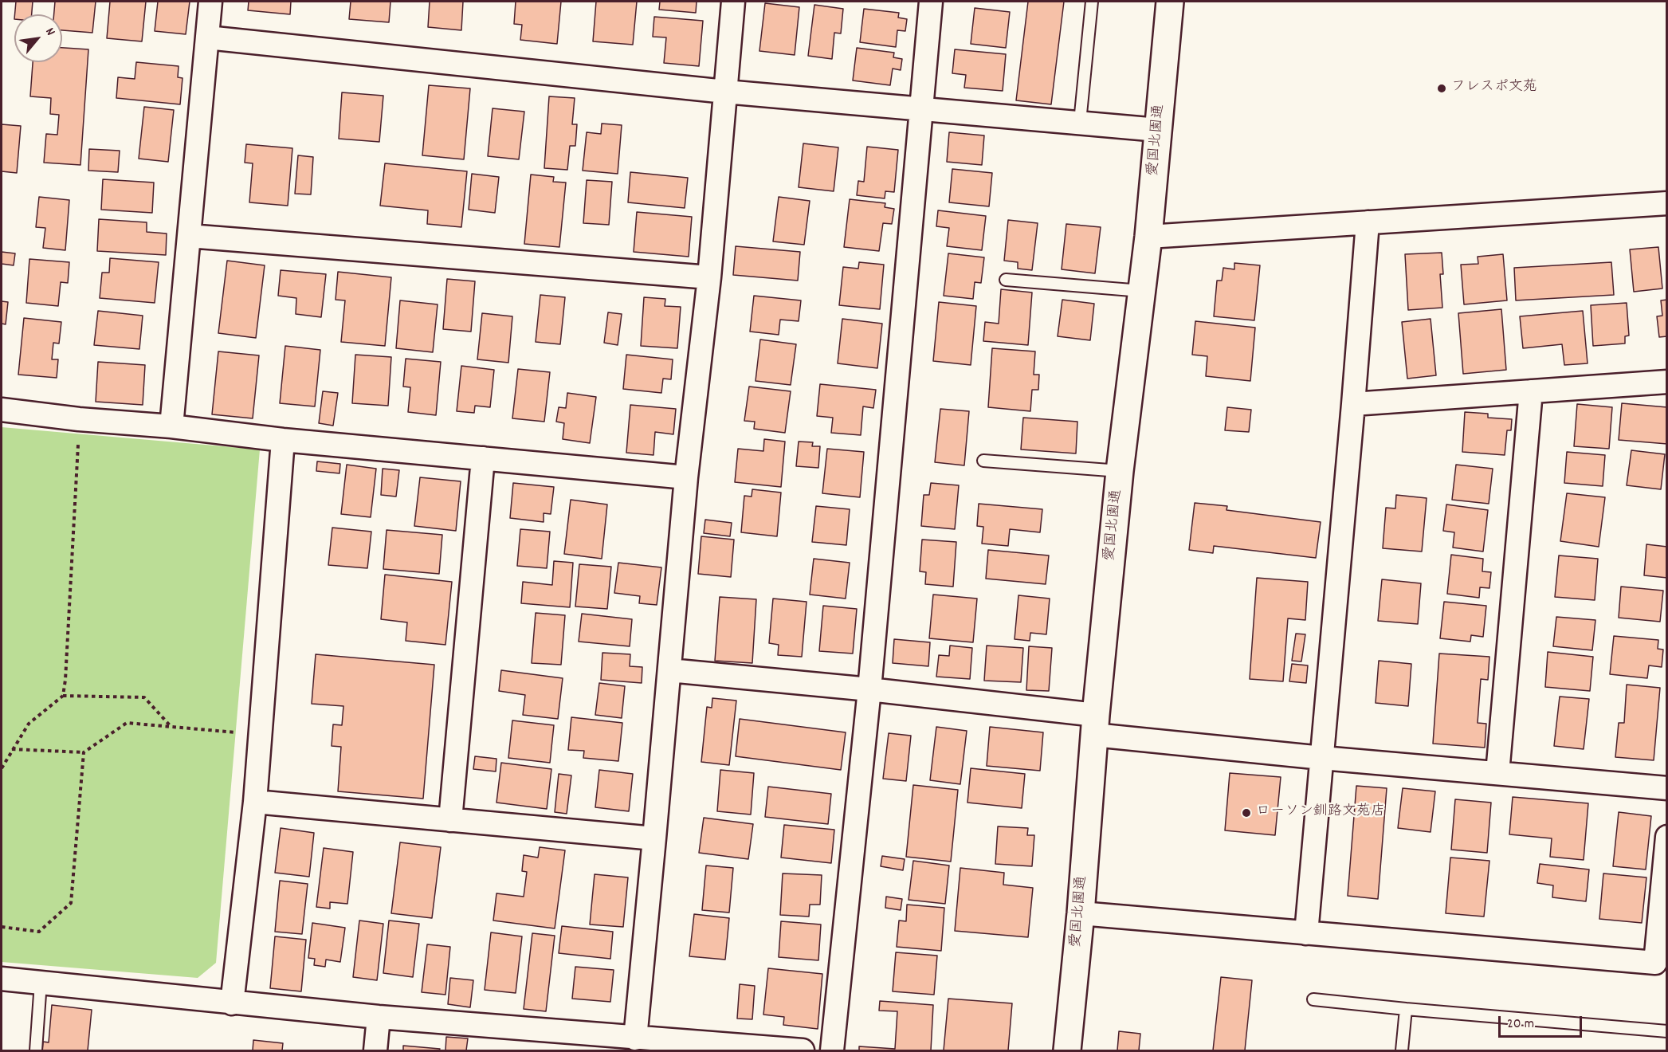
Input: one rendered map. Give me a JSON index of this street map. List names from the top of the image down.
{
  "streets": {
    "street": ["愛国北園通"]
  },
  "places": ["フレスポ文苑", "ローソン釧路文苑店"],
  "scale_bar": "20 m",
  "north": "top right"
}
